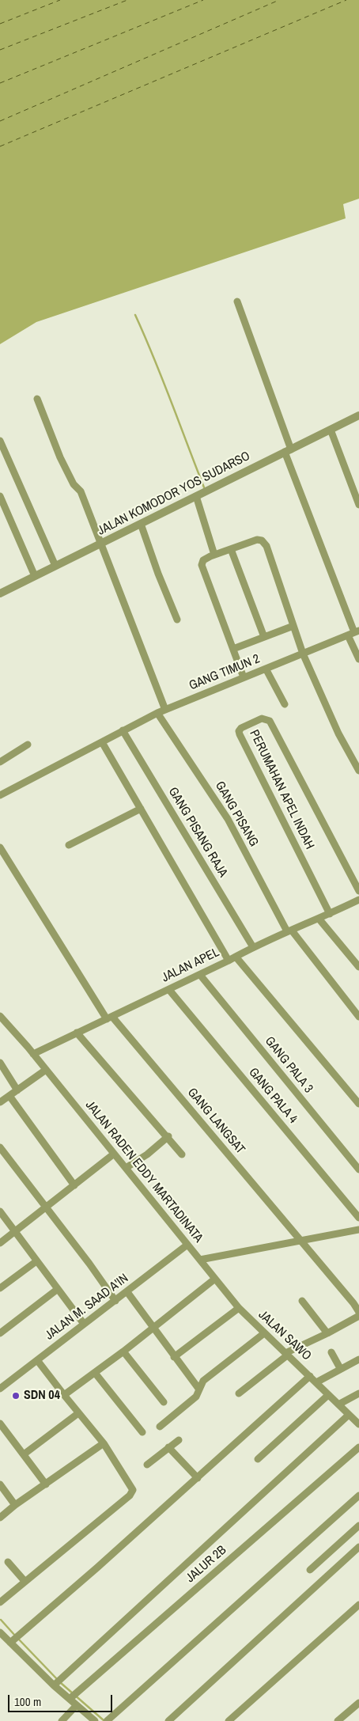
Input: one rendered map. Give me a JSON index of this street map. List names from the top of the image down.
{
  "streets": {
    "street": [
      "JALAN KOMODOR YOS SUDARSO",
      "GANG TIMUN 2",
      "PERUMAHAN APEL INDAH",
      "GANG PISANG",
      "GANG PISANG RAJA",
      "JALAN APEL",
      "GANG PALA 3",
      "GANG PALA 4",
      "GANG LANGSAT",
      "JALAN RADEN EDDY MARTADINATA",
      "JALAN M. SAAD A'IN",
      "JALAN SAWO",
      "JALUR 2B"
    ]
  },
  "crossings": [
    ["GANG TIMUN 2", "GANG PISANG"],
    ["GANG TIMUN 2", "GANG PISANG RAJA"],
    ["PERUMAHAN APEL INDAH", "JALAN APEL"],
    ["GANG PISANG", "JALAN APEL"],
    ["GANG PISANG RAJA", "JALAN APEL"],
    ["JALAN APEL", "GANG PALA 3"],
    ["JALAN APEL", "GANG PALA 4"],
    ["JALAN APEL", "GANG LANGSAT"],
    ["JALAN APEL", "JALAN RADEN EDDY MARTADINATA"],
    ["GANG LANGSAT", "JALAN RADEN EDDY MARTADINATA"],
    ["JALAN RADEN EDDY MARTADINATA", "JALAN M. SAAD A'IN"],
    ["JALAN RADEN EDDY MARTADINATA", "JALAN SAWO"]
  ],
  "places": ["SDN 04"],
  "scale_bar": "100 m"
}
